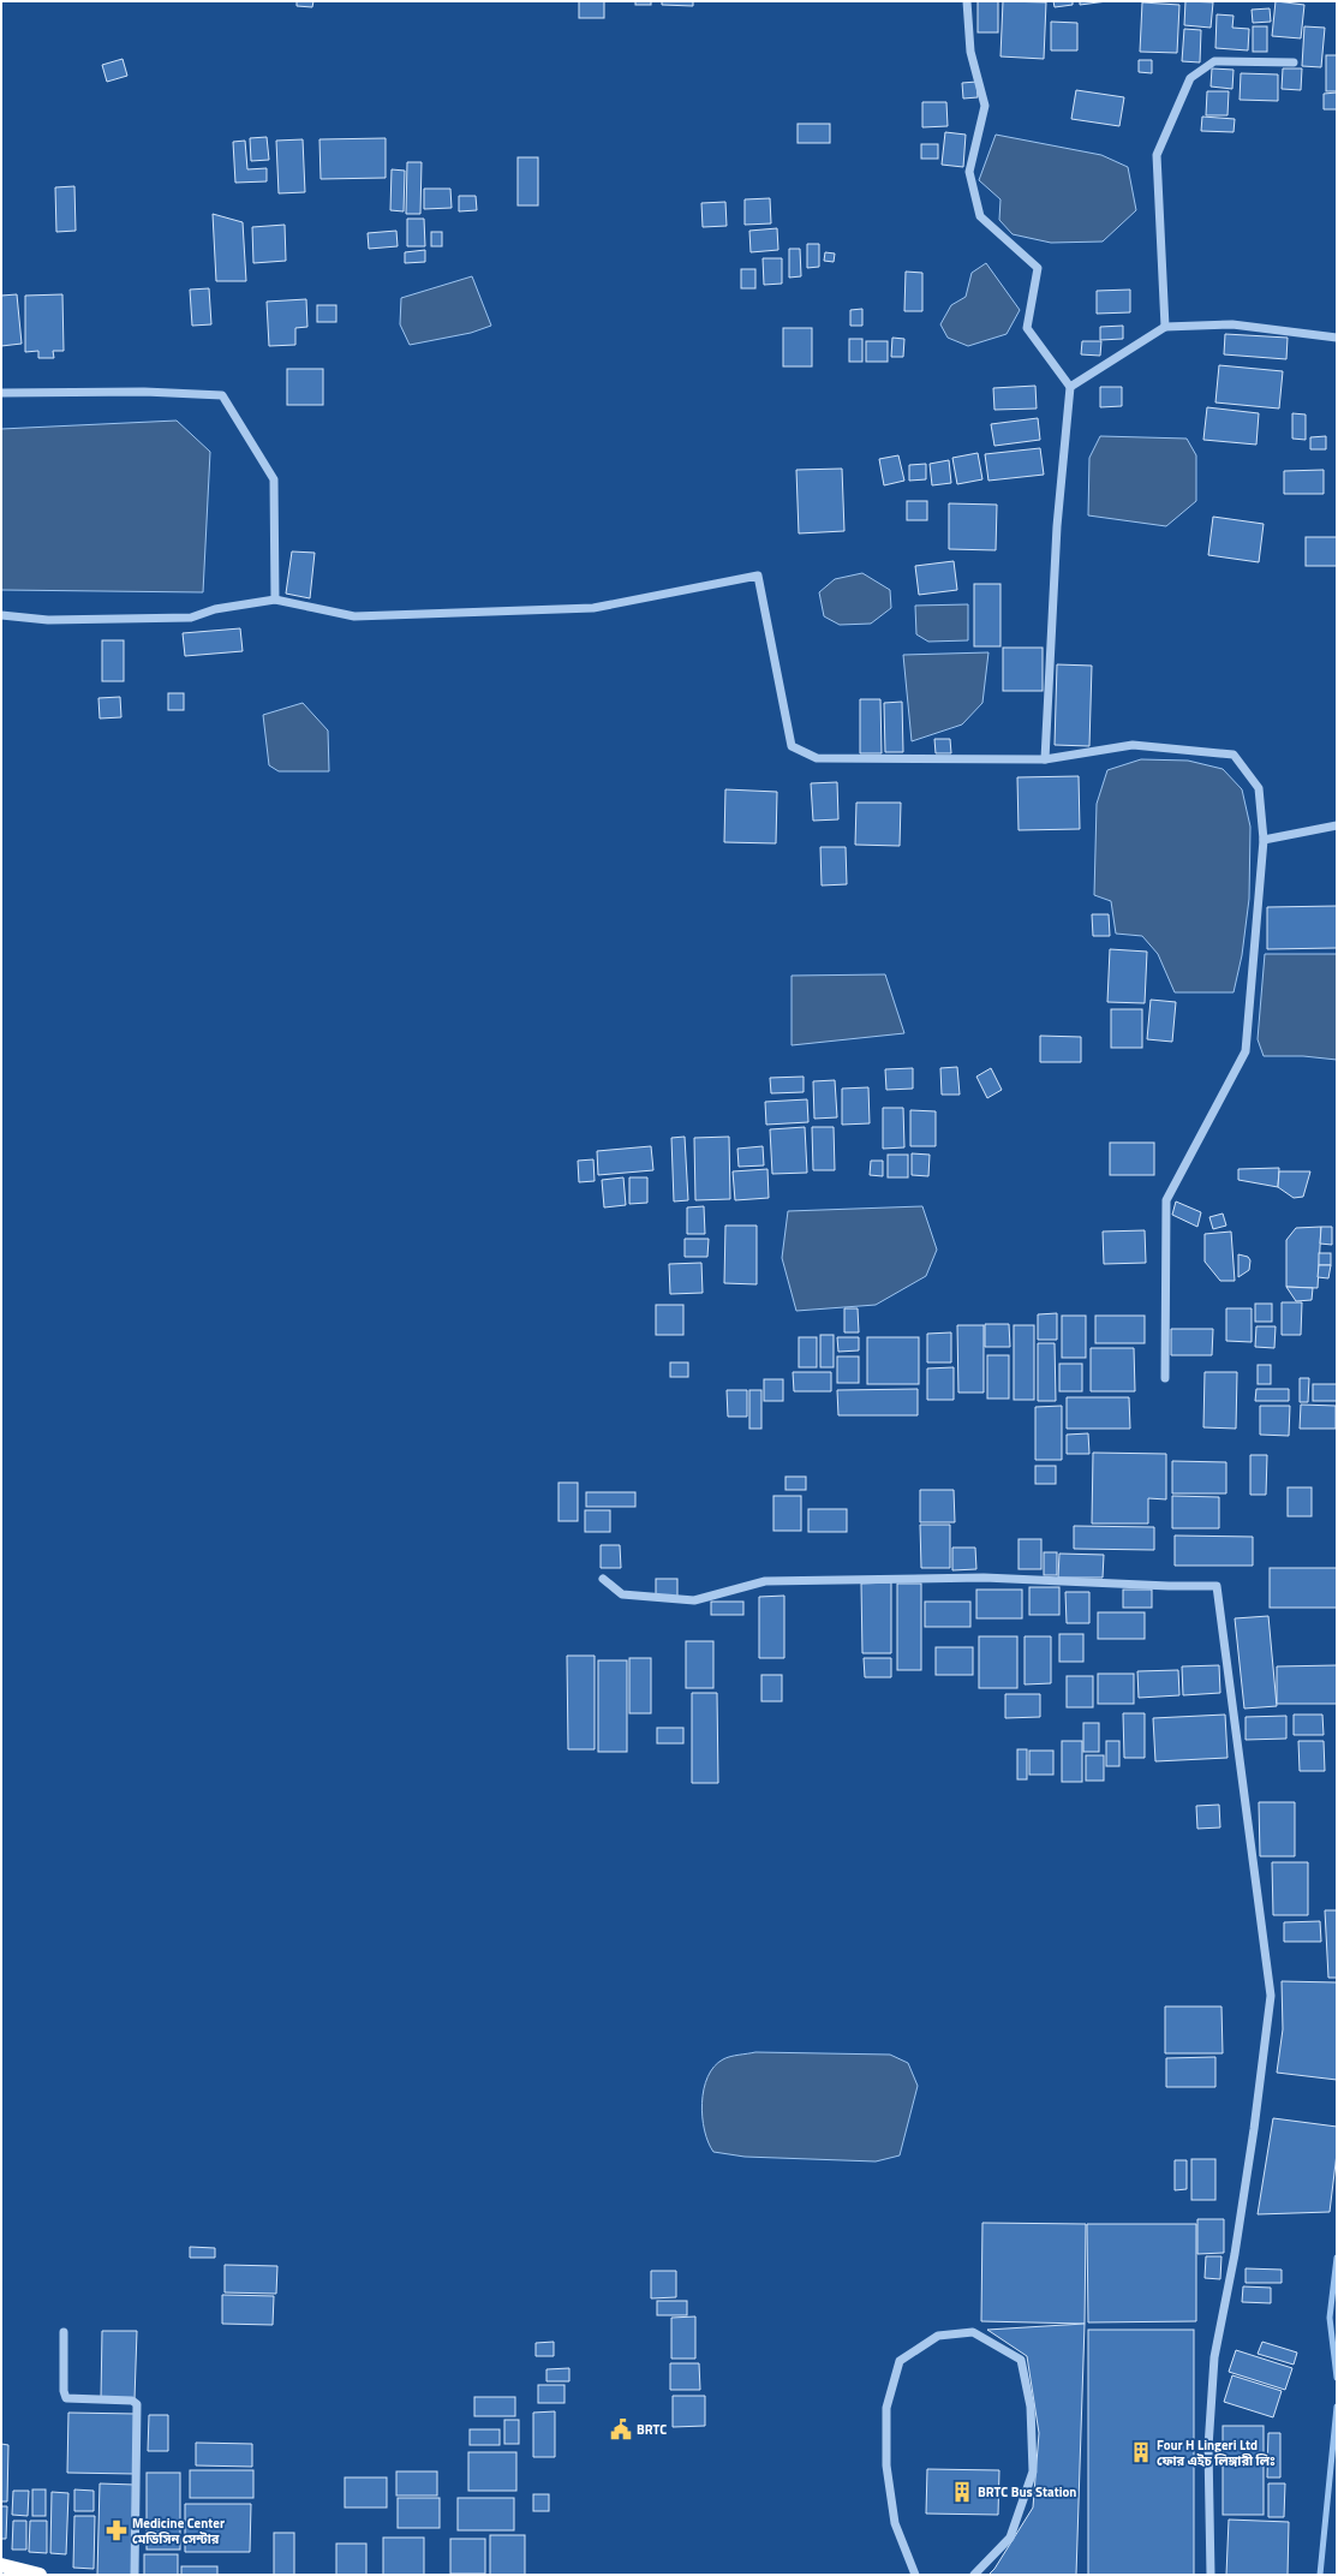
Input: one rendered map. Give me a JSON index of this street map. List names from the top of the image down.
{
  "places": {
    "public building": ["BRTC"],
    "building": ["Four H Lingeri Ltd ফোর এইচ লিঙ্গারী লিঃ", "BRTC Bus Station"],
    "pharmacy": ["Medicine Center মেডিসিন সেন্টার"]
  }
}
